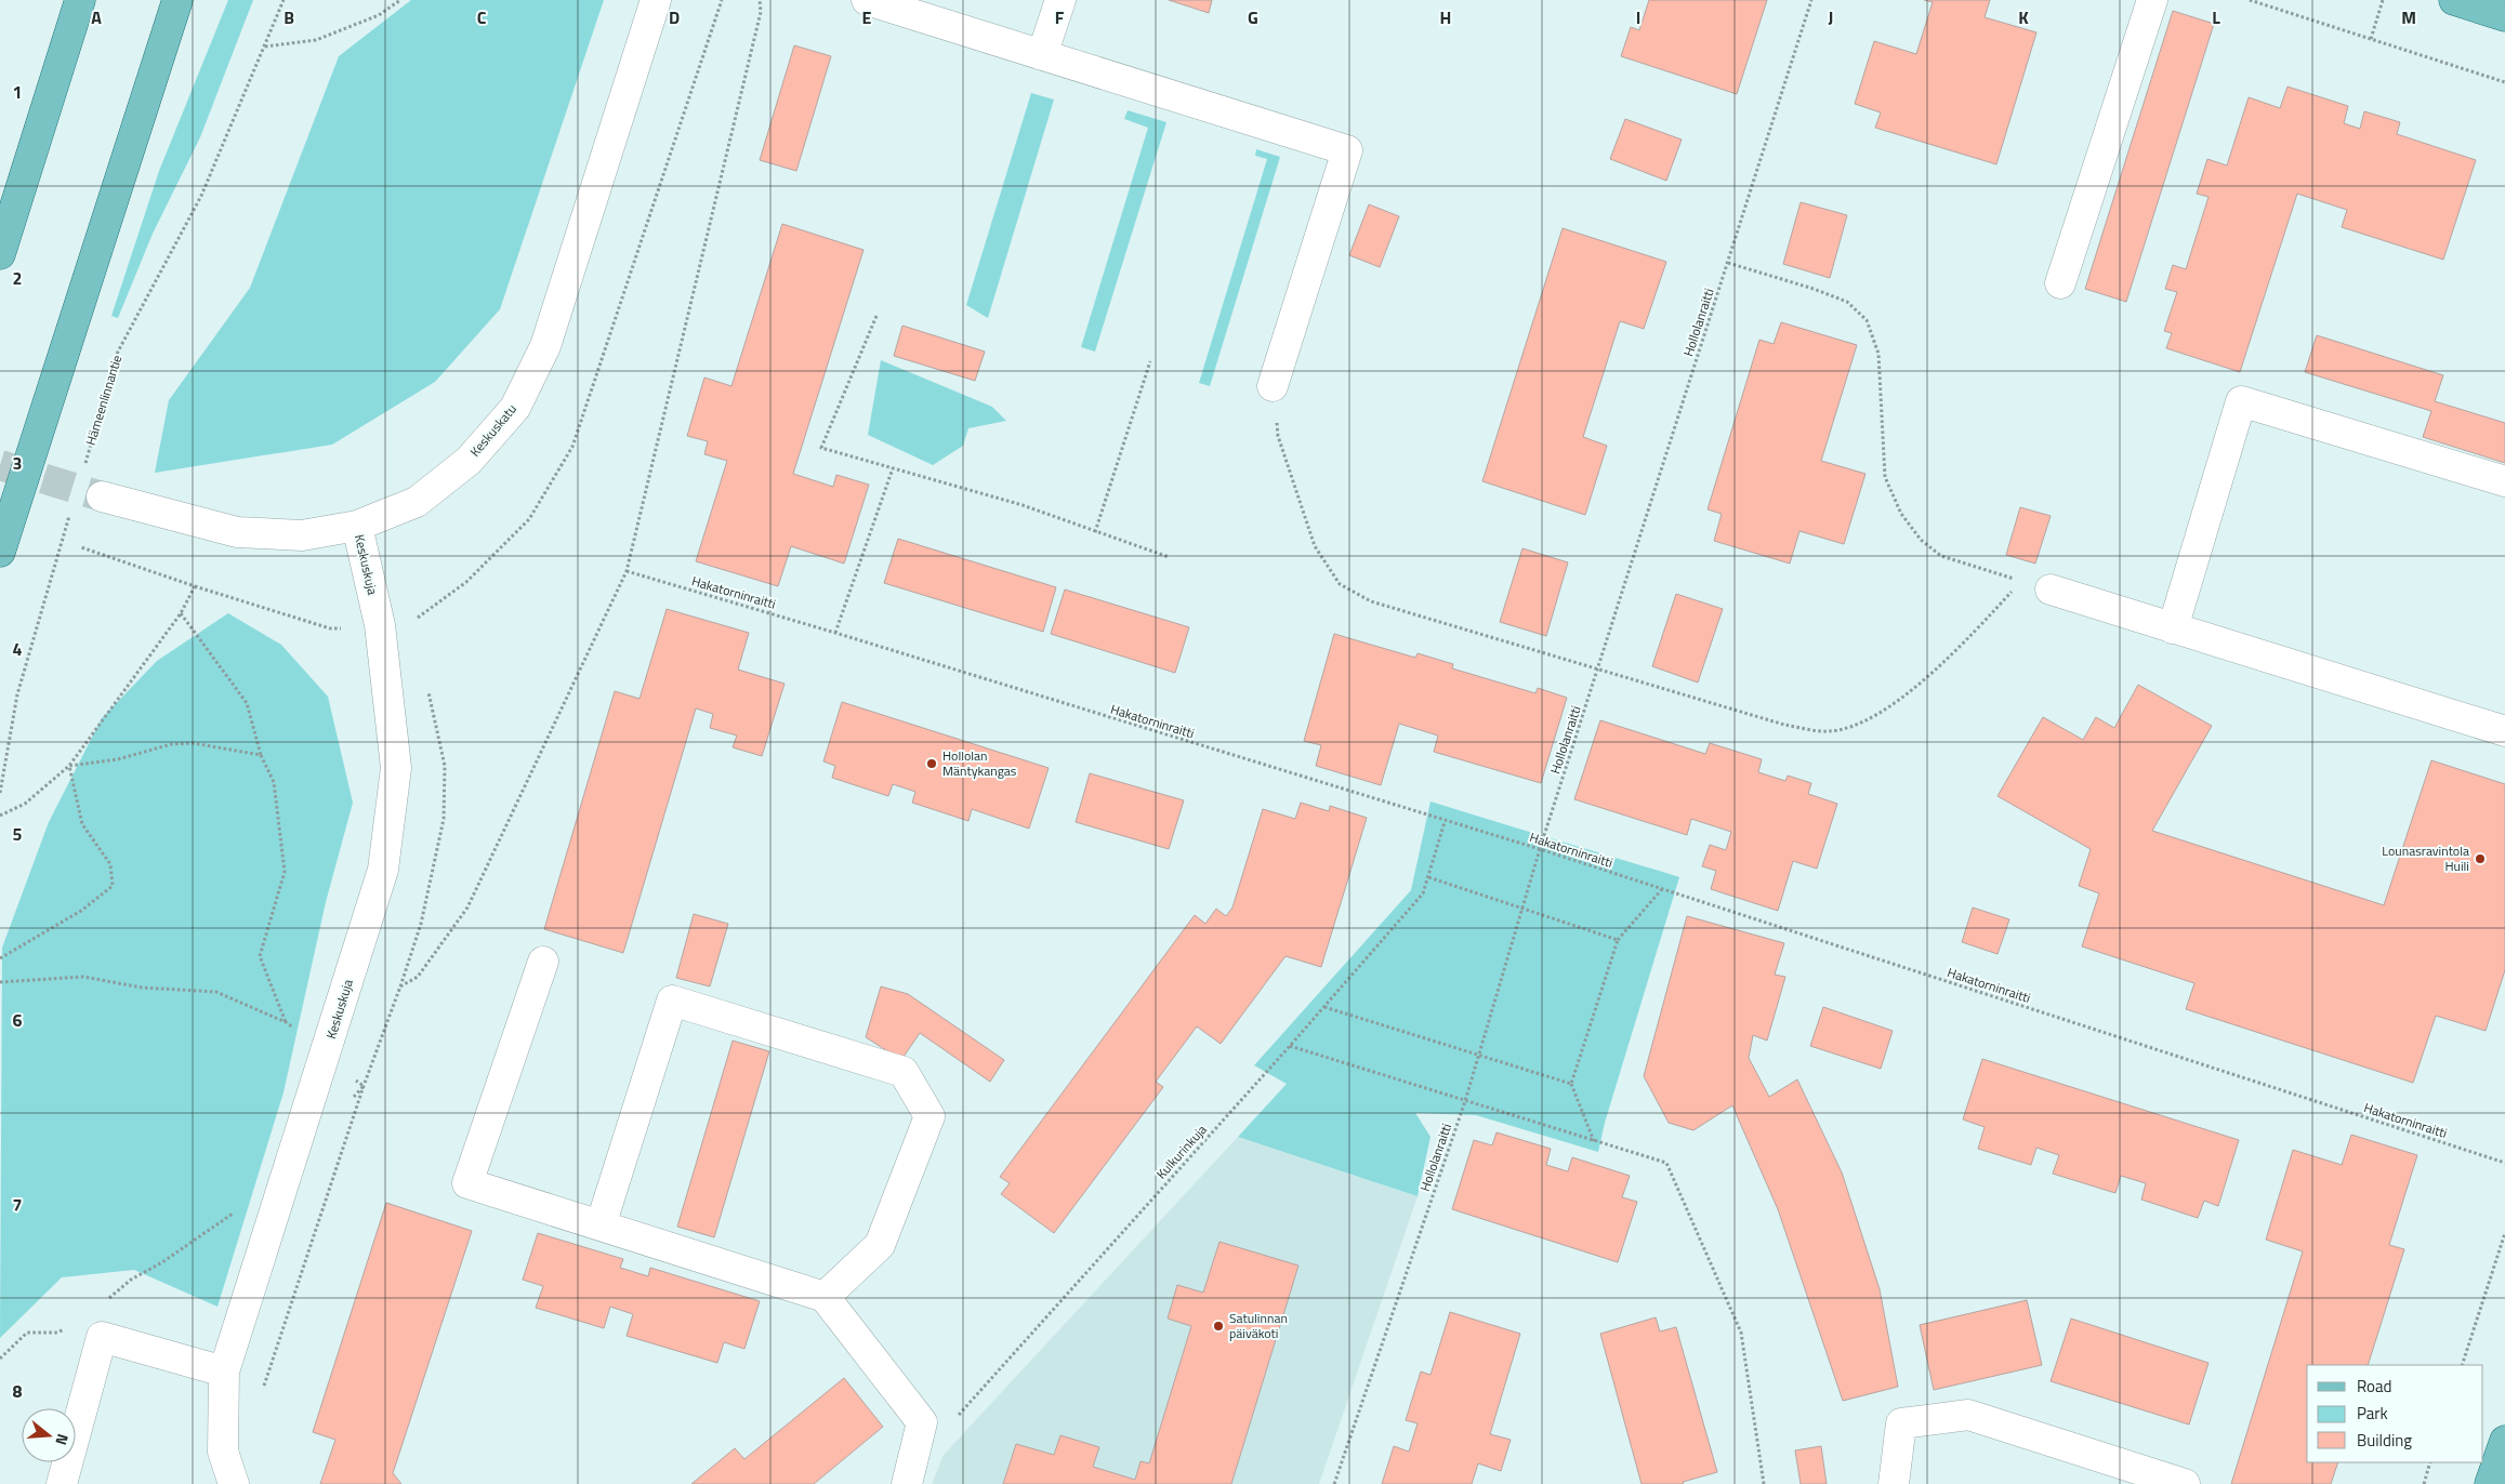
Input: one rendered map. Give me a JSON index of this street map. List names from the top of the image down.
{
  "streets": {
    "street": ["Keskuskatu", "Keskuskuja"],
    "path": [
      "Hollolanraitti",
      "Hämeenlinnantie",
      "Hakatorninraitti",
      "Kulkurinkuja"
    ]
  },
  "crossings": [
    ["Hollolanraitti", "Hakatorninraitti"],
    ["Keskuskatu", "Keskuskuja"],
    ["Hakatorninraitti", "Kulkurinkuja"]
  ],
  "places": ["Hollolan Mäntykangas", "Lounasravintola Huili", "Satulinnan päiväkoti"],
  "legend": ["Road", "Park", "Building"],
  "north": "right",
  "grid": {
    "columns": [
      "A",
      "B",
      "C",
      "D",
      "E",
      "F",
      "G",
      "H",
      "I",
      "J",
      "K",
      "L",
      "M"
    ],
    "rows": [
      "1",
      "2",
      "3",
      "4",
      "5",
      "6",
      "7",
      "8"
    ]
  }
}
